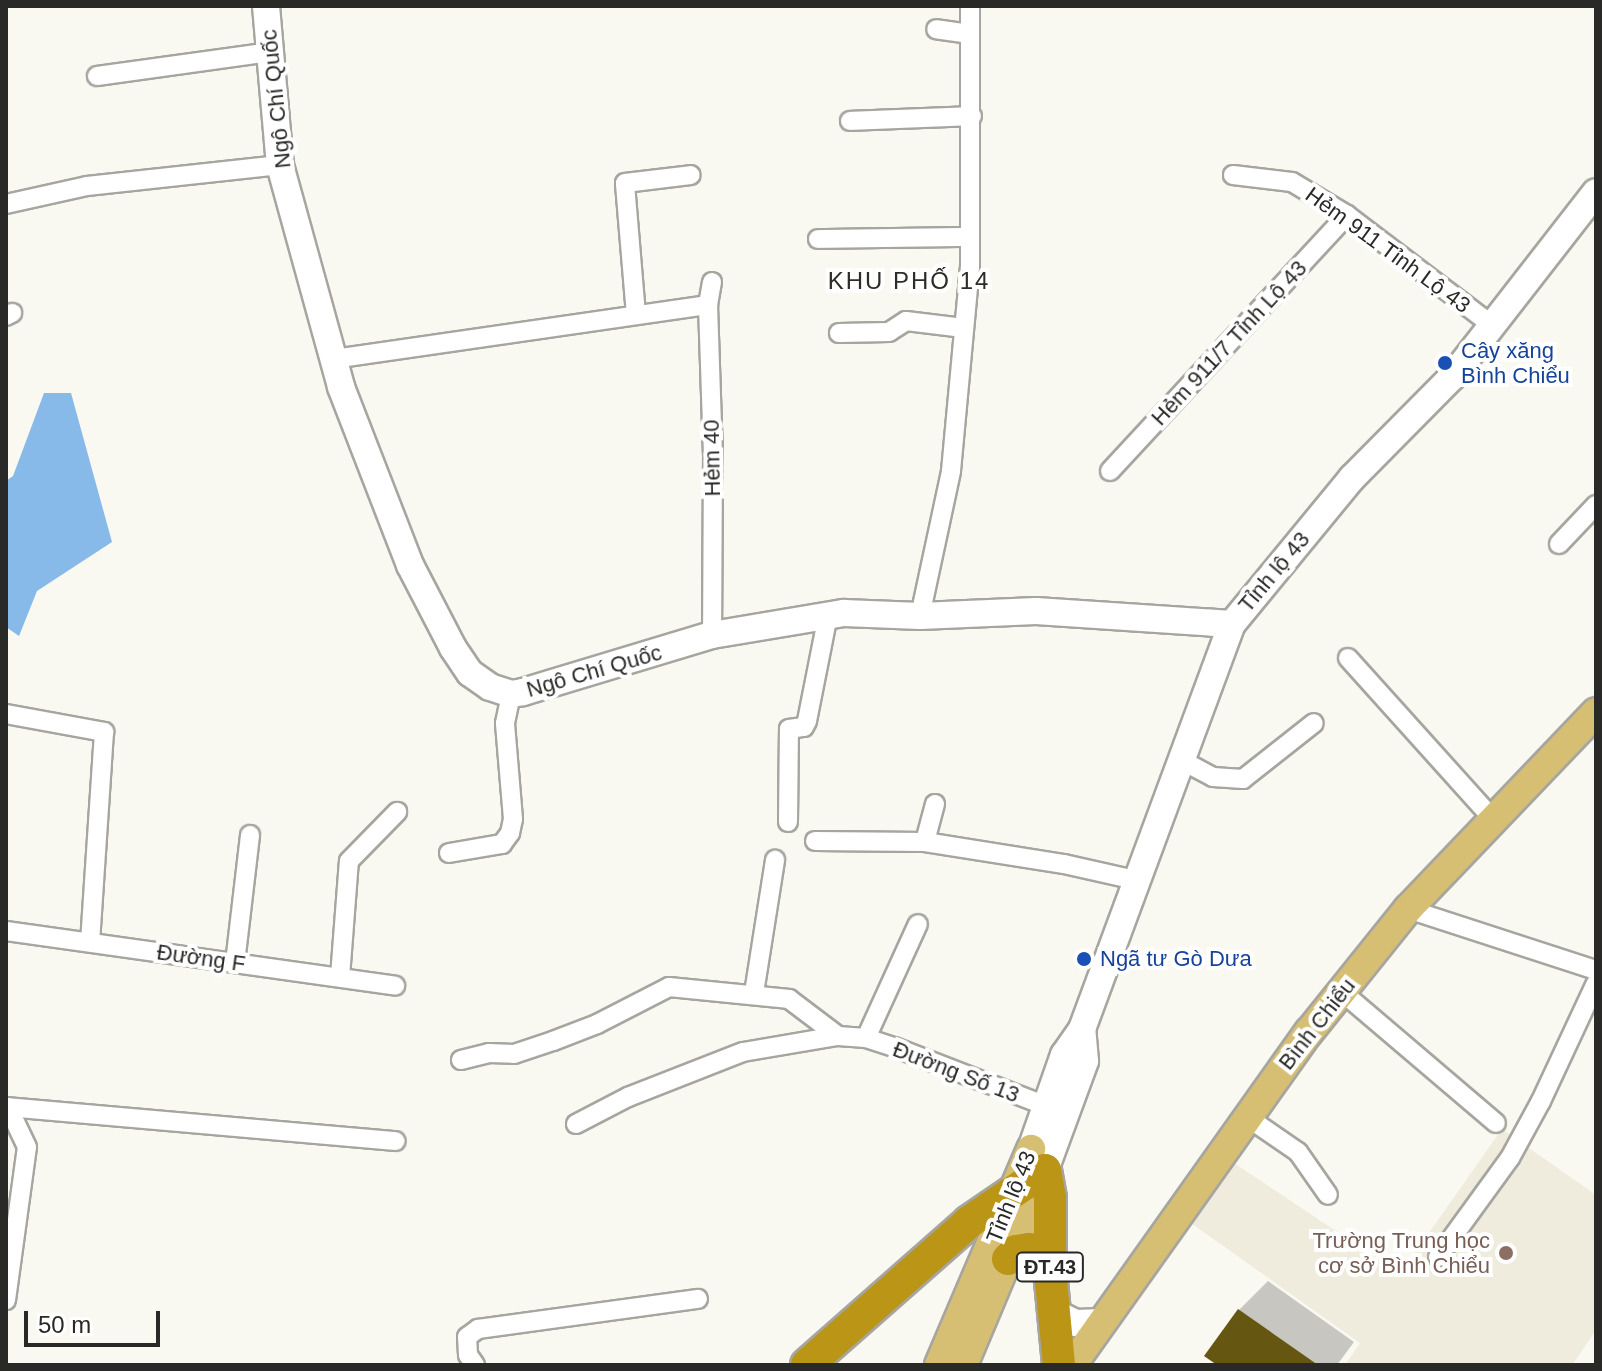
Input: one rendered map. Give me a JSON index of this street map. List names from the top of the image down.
{
  "streets": {
    "highway": ["ĐT.43"],
    "main road": ["Ngô Chí Quốc", "Tỉnh lộ 43", "Bình Chiểu"],
    "street": [
      "Hẻm 911 Tỉnh Lộ 43",
      "Hẻm 911/7 Tỉnh Lộ 43",
      "Hẻm 40",
      "Đường F",
      "Đường Số 13"
    ]
  },
  "crossings": [
    ["Ngô Chí Quốc", "Hẻm 40"],
    ["Ngô Chí Quốc", "Tỉnh lộ 43"],
    ["Hẻm 911 Tỉnh Lộ 43", "Hẻm 911/7 Tỉnh Lộ 43"],
    ["Hẻm 911 Tỉnh Lộ 43", "Tỉnh lộ 43"],
    ["Tỉnh lộ 43", "Đường Số 13"],
    ["Tỉnh lộ 43", "ĐT.43"]
  ],
  "districts": ["KHU PHỐ 14"],
  "places": ["Cây xăng Bình Chiểu", "Ngã tư Gò Dưa", "Trường Trung học cơ sở Bình Chiểu"],
  "scale_bar": "50 m"
}
